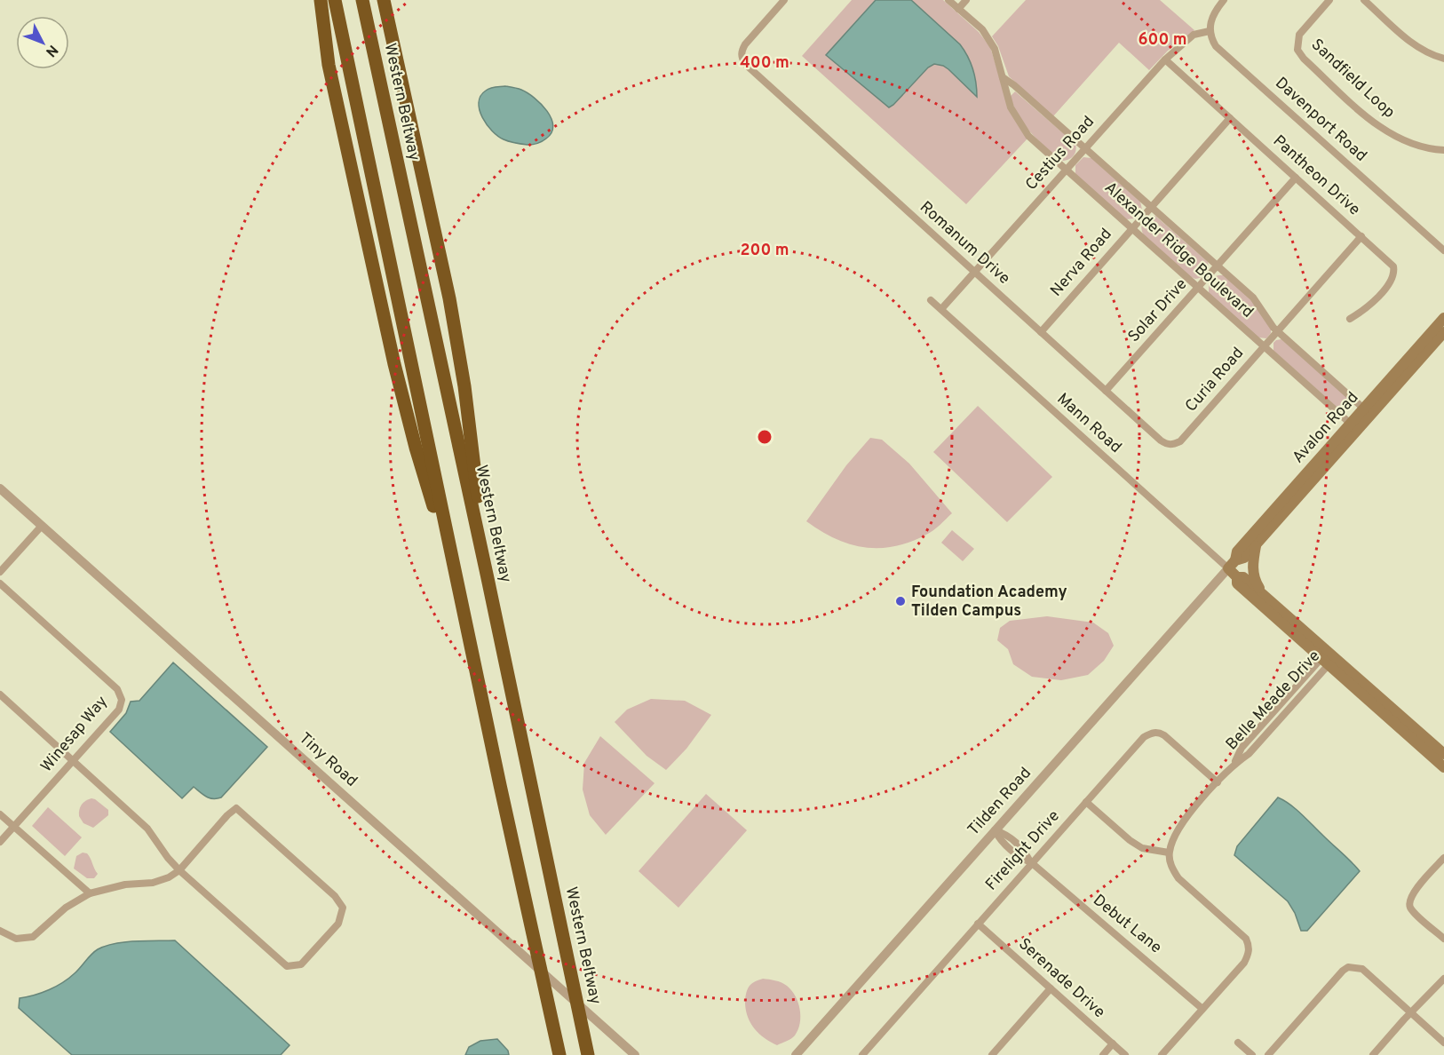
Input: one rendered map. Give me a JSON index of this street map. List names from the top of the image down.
{
  "streets": {
    "highway": ["Western Beltway"],
    "main road": ["Avalon Road"],
    "street": [
      "Sandfield Loop",
      "Davenport Road",
      "Cestius Road",
      "Pantheon Drive",
      "Romanum Drive",
      "Alexander Ridge Boulevard",
      "Nerva Road",
      "Solar Drive",
      "Curia Road",
      "Mann Road",
      "Belle Meade Drive",
      "Winesap Way",
      "Tiny Road",
      "Tilden Road",
      "Firelight Drive",
      "Debut Lane",
      "Serenade Drive"
    ]
  },
  "crossings": [
    ["Davenport Road", "Cestius Road"],
    ["Cestius Road", "Pantheon Drive"],
    ["Cestius Road", "Romanum Drive"],
    ["Cestius Road", "Alexander Ridge Boulevard"],
    ["Cestius Road", "Mann Road"],
    ["Pantheon Drive", "Nerva Road"],
    ["Pantheon Drive", "Solar Drive"],
    ["Pantheon Drive", "Curia Road"],
    ["Romanum Drive", "Nerva Road"],
    ["Romanum Drive", "Solar Drive"],
    ["Romanum Drive", "Curia Road"],
    ["Alexander Ridge Boulevard", "Nerva Road"],
    ["Alexander Ridge Boulevard", "Solar Drive"],
    ["Alexander Ridge Boulevard", "Curia Road"],
    ["Alexander Ridge Boulevard", "Avalon Road"],
    ["Mann Road", "Avalon Road"],
    ["Mann Road", "Tilden Road"],
    ["Avalon Road", "Tilden Road"],
    ["Belle Meade Drive", "Firelight Drive"],
    ["Tilden Road", "Debut Lane"],
    ["Firelight Drive", "Debut Lane"],
    ["Firelight Drive", "Serenade Drive"]
  ],
  "places": ["Foundation Academy Tilden Campus"],
  "north": "bottom right",
  "rings": ["600 m", "400 m", "200 m"]
}
